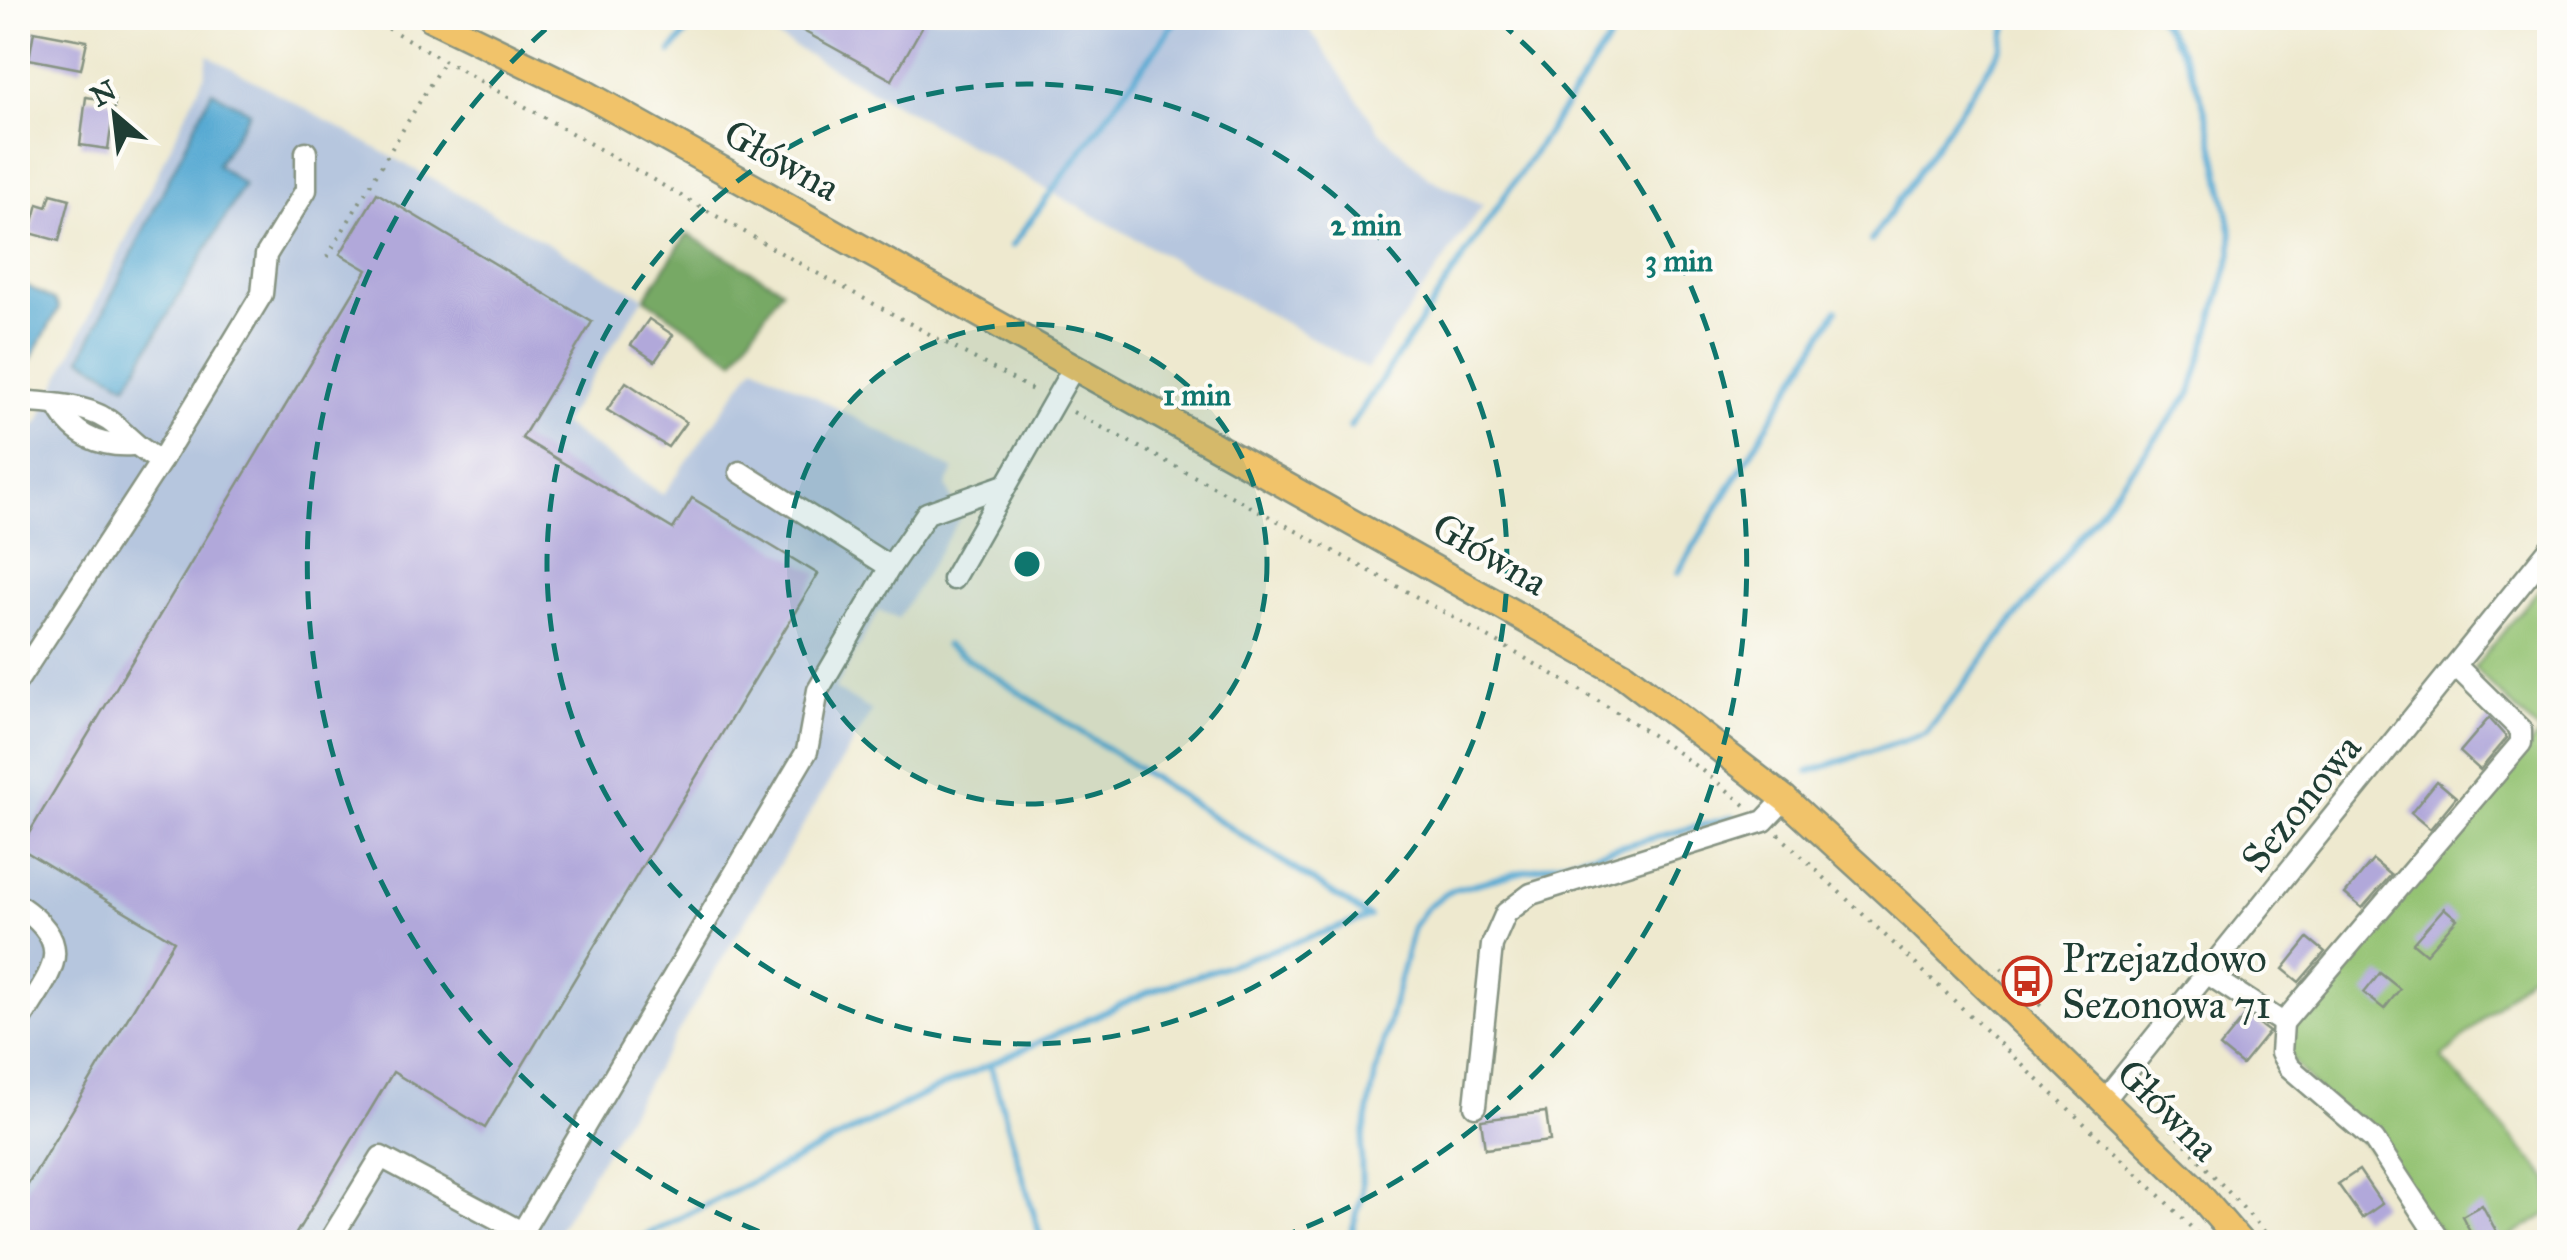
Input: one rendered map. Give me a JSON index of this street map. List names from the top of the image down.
{
  "streets": {
    "main road": ["Główna"],
    "street": ["Sezonowa"]
  },
  "crossings": [
    ["Główna", "Sezonowa"]
  ],
  "places": {
    "bus stop": ["Przejazdowo Sezonowa 71"]
  },
  "north": "top left",
  "rings": ["2 min", "3 min", "1 min"]
}
